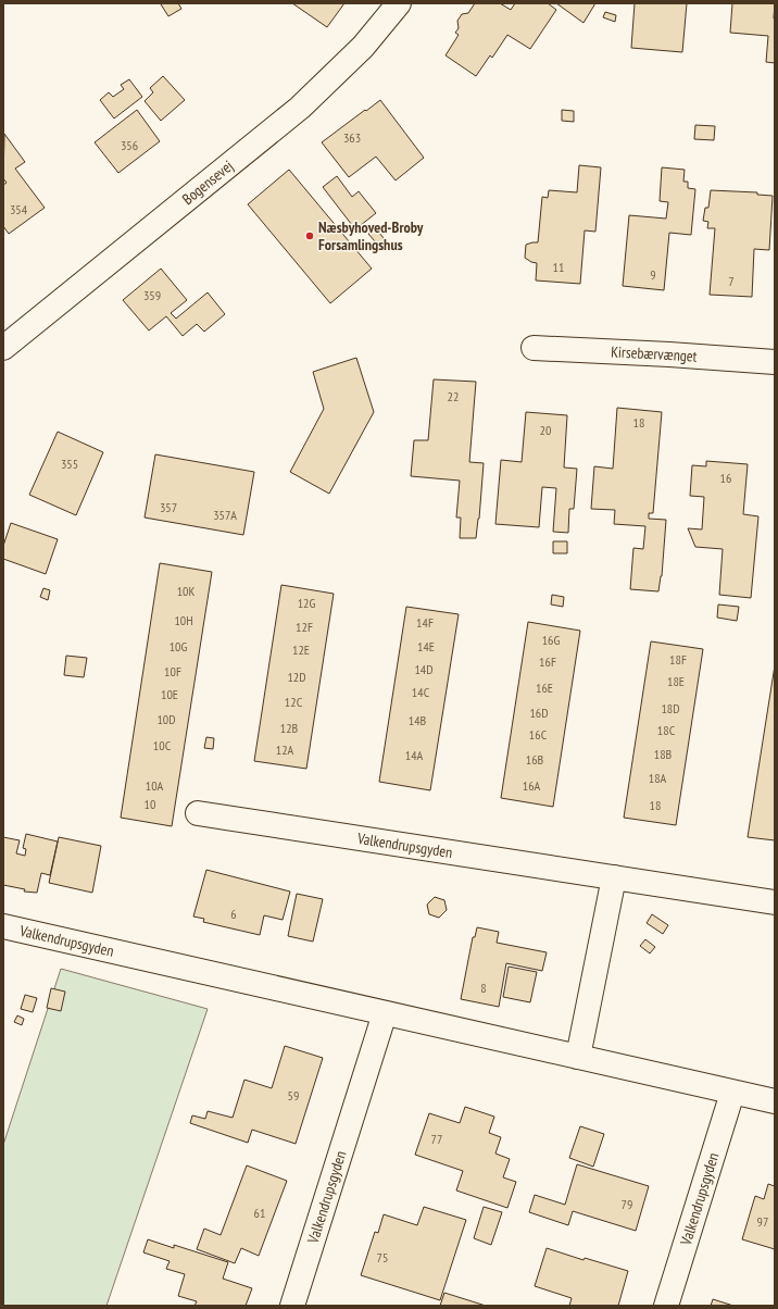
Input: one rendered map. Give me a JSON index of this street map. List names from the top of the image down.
{
  "streets": {
    "street": ["Bogensevej", "Kirsebærvænget", "Valkendrupsgyden"]
  },
  "places": ["Næsbyhoved-Broby Forsamlingshus"],
  "house_numbers": [
    "363",
    "356",
    "354",
    "11",
    "9",
    "7",
    "359",
    "22",
    "18",
    "20",
    "355",
    "16",
    "357",
    "357A",
    "10K",
    "12G",
    "10H",
    "14F",
    "12F",
    "16G",
    "10G",
    "14E",
    "12E",
    "18F",
    "16F",
    "14D",
    "10F",
    "12D",
    "18E",
    "16E",
    "14C",
    "10E",
    "12C",
    "18D",
    "16D",
    "10D",
    "14B",
    "12B",
    "18C",
    "16C",
    "10C",
    "12A",
    "18B",
    "14A",
    "16B",
    "18A",
    "10A",
    "16A",
    "10",
    "18",
    "6",
    "8",
    "59",
    "77",
    "79",
    "61",
    "97",
    "75"
  ]
}
